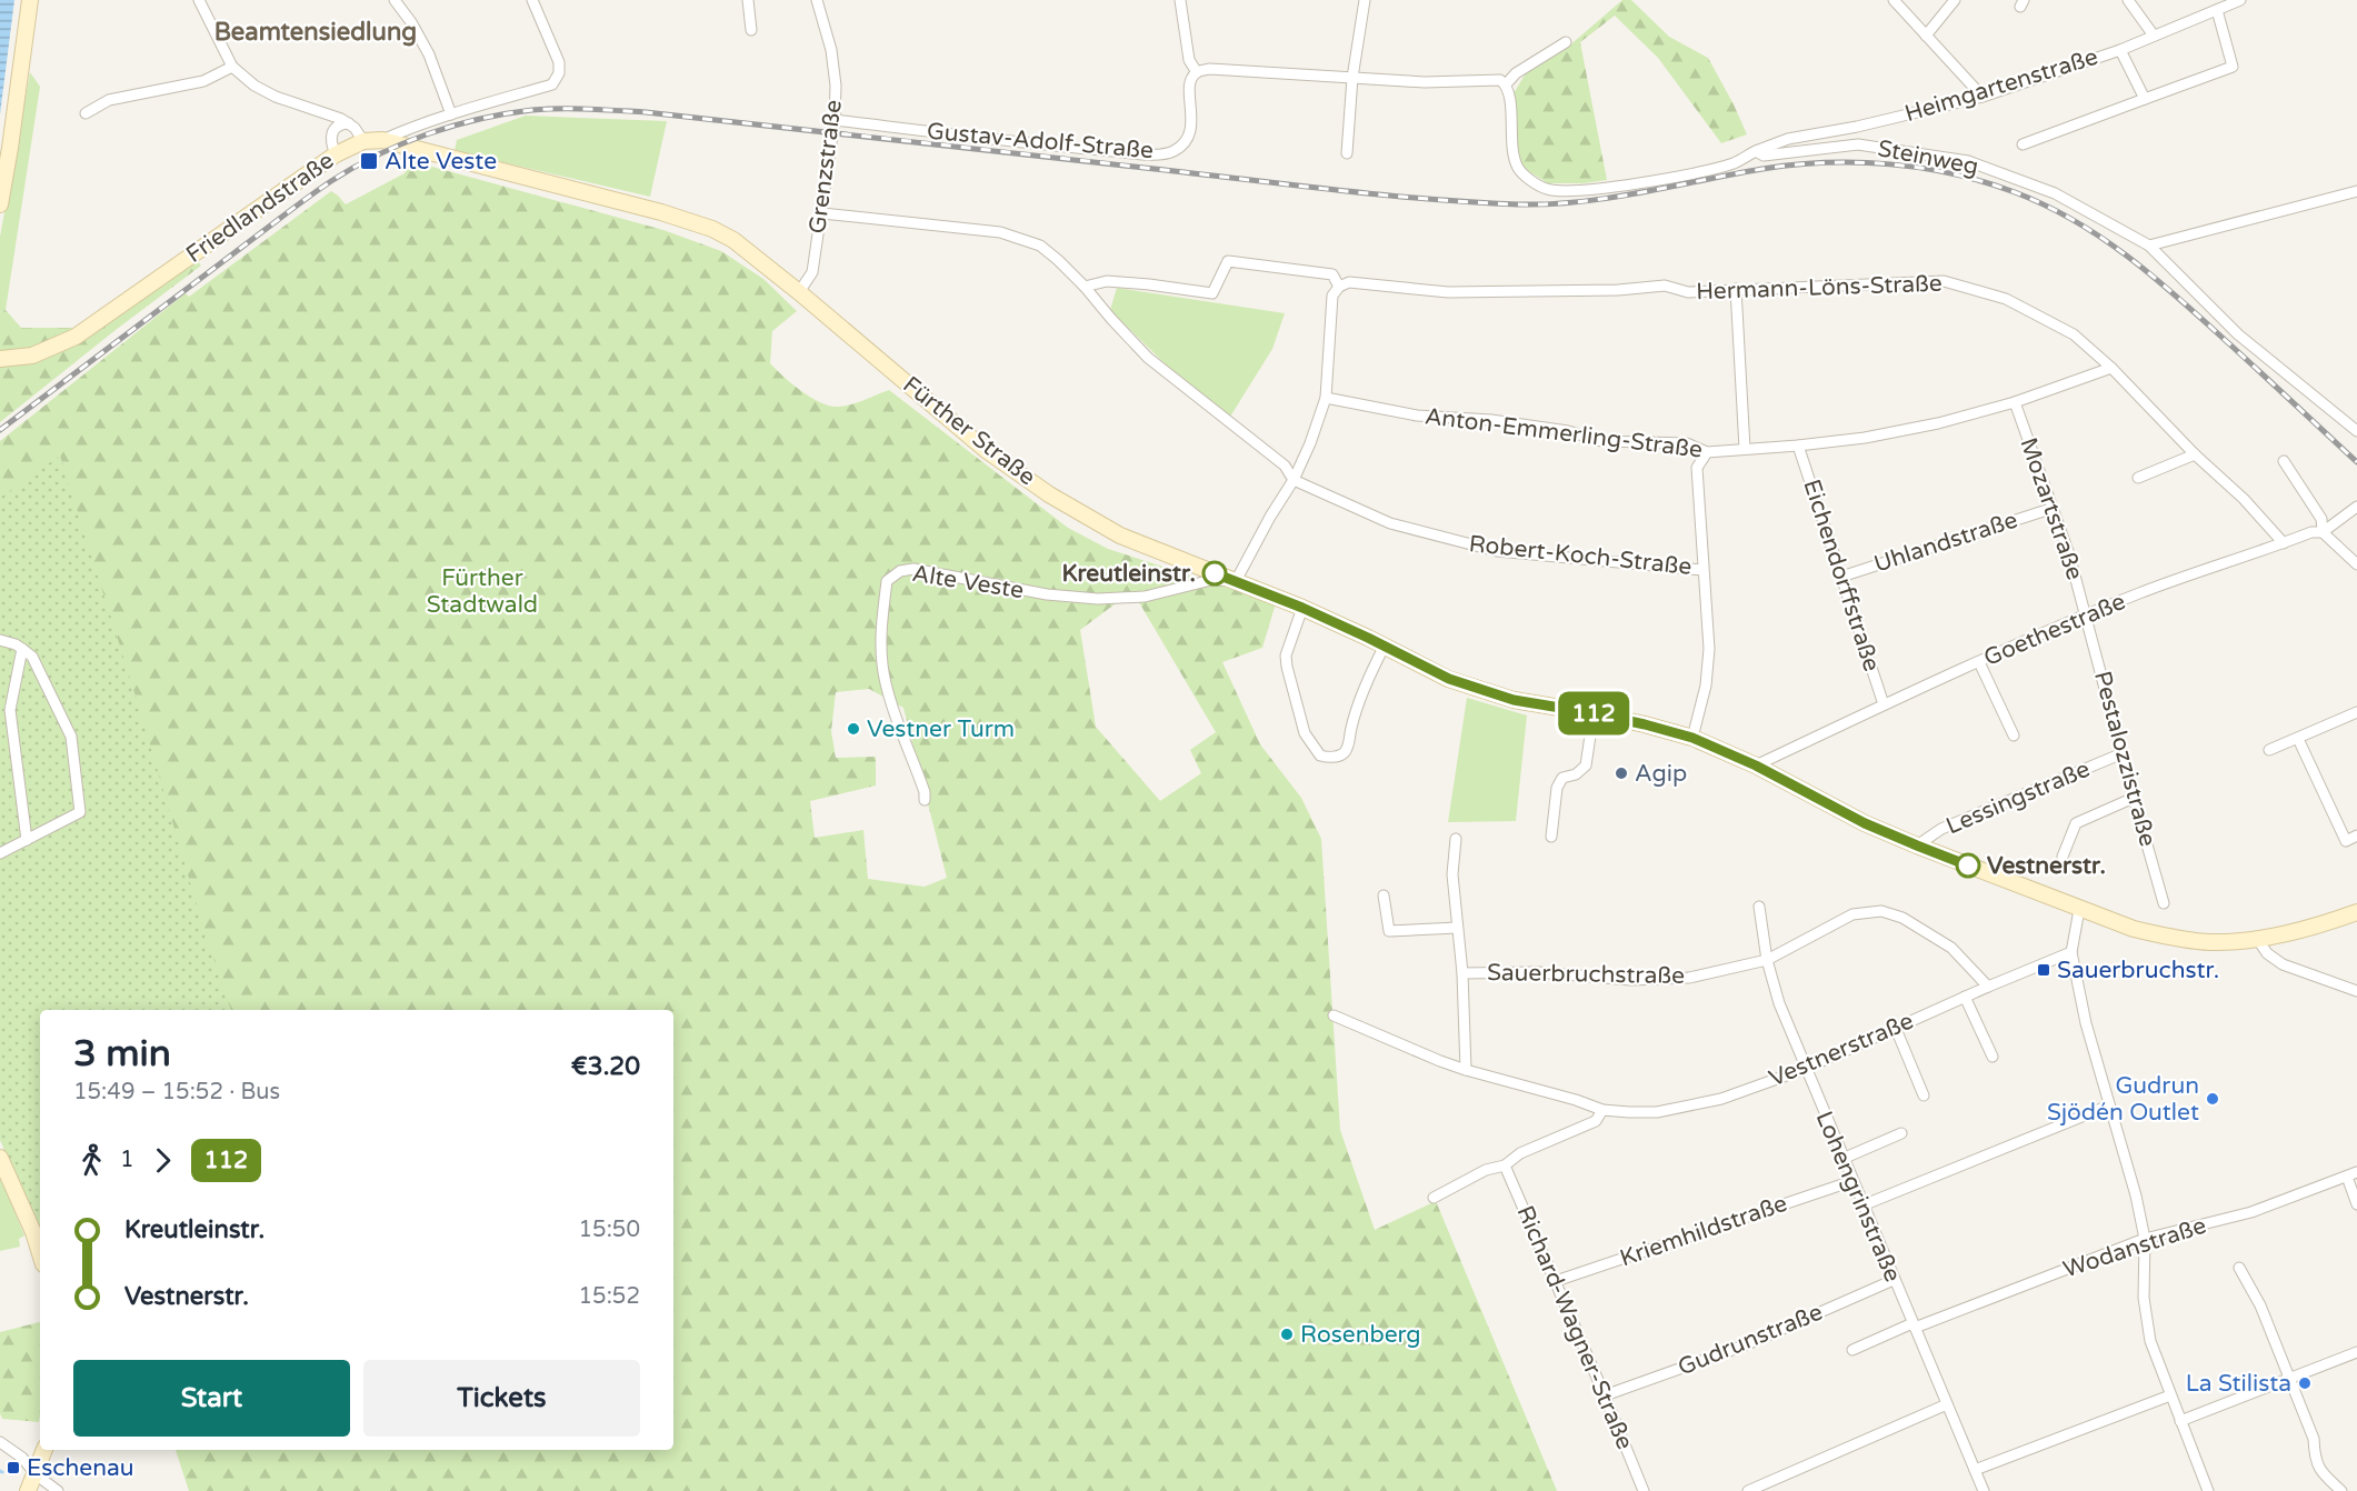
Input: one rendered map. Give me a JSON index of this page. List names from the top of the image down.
{
  "streets": {
    "main road": ["Friedlandstraße", "Fürther Straße"],
    "street": [
      "Heimgartenstraße",
      "Gustav-Adolf-Straße",
      "Steinweg",
      "Grenzstraße",
      "Hermann-Löns-Straße",
      "Anton-Emmerling-Straße",
      "Mozartstraße",
      "Uhlandstraße",
      "Robert-Koch-Straße",
      "Eichendorffstraße",
      "Alte Veste",
      "Goethestraße",
      "Pestalozzistraße",
      "Lessingstraße",
      "Sauerbruchstraße",
      "Vestnerstraße",
      "Lohengrinstraße",
      "Kriemhildstraße",
      "Wodanstraße",
      "Richard-Wagner-Straße",
      "Gudrunstraße"
    ]
  },
  "crossings": [
    ["Heimgartenstraße", "Steinweg"],
    ["Gustav-Adolf-Straße", "Grenzstraße"],
    ["Grenzstraße", "Fürther Straße"],
    ["Grenzstraße", "Robert-Koch-Straße"],
    ["Friedlandstraße", "Fürther Straße"],
    ["Hermann-Löns-Straße", "Anton-Emmerling-Straße"],
    ["Hermann-Löns-Straße", "Goethestraße"],
    ["Fürther Straße", "Alte Veste"],
    ["Fürther Straße", "Goethestraße"],
    ["Fürther Straße", "Lessingstraße"],
    ["Anton-Emmerling-Straße", "Mozartstraße"],
    ["Anton-Emmerling-Straße", "Eichendorffstraße"],
    ["Mozartstraße", "Uhlandstraße"],
    ["Mozartstraße", "Goethestraße"],
    ["Mozartstraße", "Pestalozzistraße"],
    ["Uhlandstraße", "Eichendorffstraße"],
    ["Eichendorffstraße", "Goethestraße"],
    ["Goethestraße", "Pestalozzistraße"],
    ["Pestalozzistraße", "Lessingstraße"],
    ["Sauerbruchstraße", "Vestnerstraße"],
    ["Sauerbruchstraße", "Lohengrinstraße"],
    ["Vestnerstraße", "Lohengrinstraße"],
    ["Lohengrinstraße", "Kriemhildstraße"],
    ["Lohengrinstraße", "Wodanstraße"],
    ["Lohengrinstraße", "Gudrunstraße"],
    ["Kriemhildstraße", "Richard-Wagner-Straße"],
    ["Richard-Wagner-Straße", "Gudrunstraße"]
  ],
  "districts": ["Beamtensiedlung"],
  "parks": ["Fürther Stadtwald"],
  "places": {
    "transit": ["Alte Veste", "Sauerbruchstr.", "Eschenau"],
    "other": [
      "Kreutleinstr.",
      "Vestner Turm",
      "Agip",
      "Vestnerstr.",
      "Gudrun Sjödén Outlet",
      "Rosenberg",
      "La Stilista"
    ]
  },
  "lines": ["bus line 112"],
  "page": {
    "on_map": "112",
    "heading": ["3 min", "15:49 – 15:52 · Bus", "€3.20"],
    "legs": ["1", "112"],
    "list": [
      {
        "name": "Kreutleinstr.",
        "value": "15:50"
      },
      {
        "name": "Vestnerstr.",
        "value": "15:52"
      }
    ],
    "buttons": ["Start", "Tickets"]
  }
}
